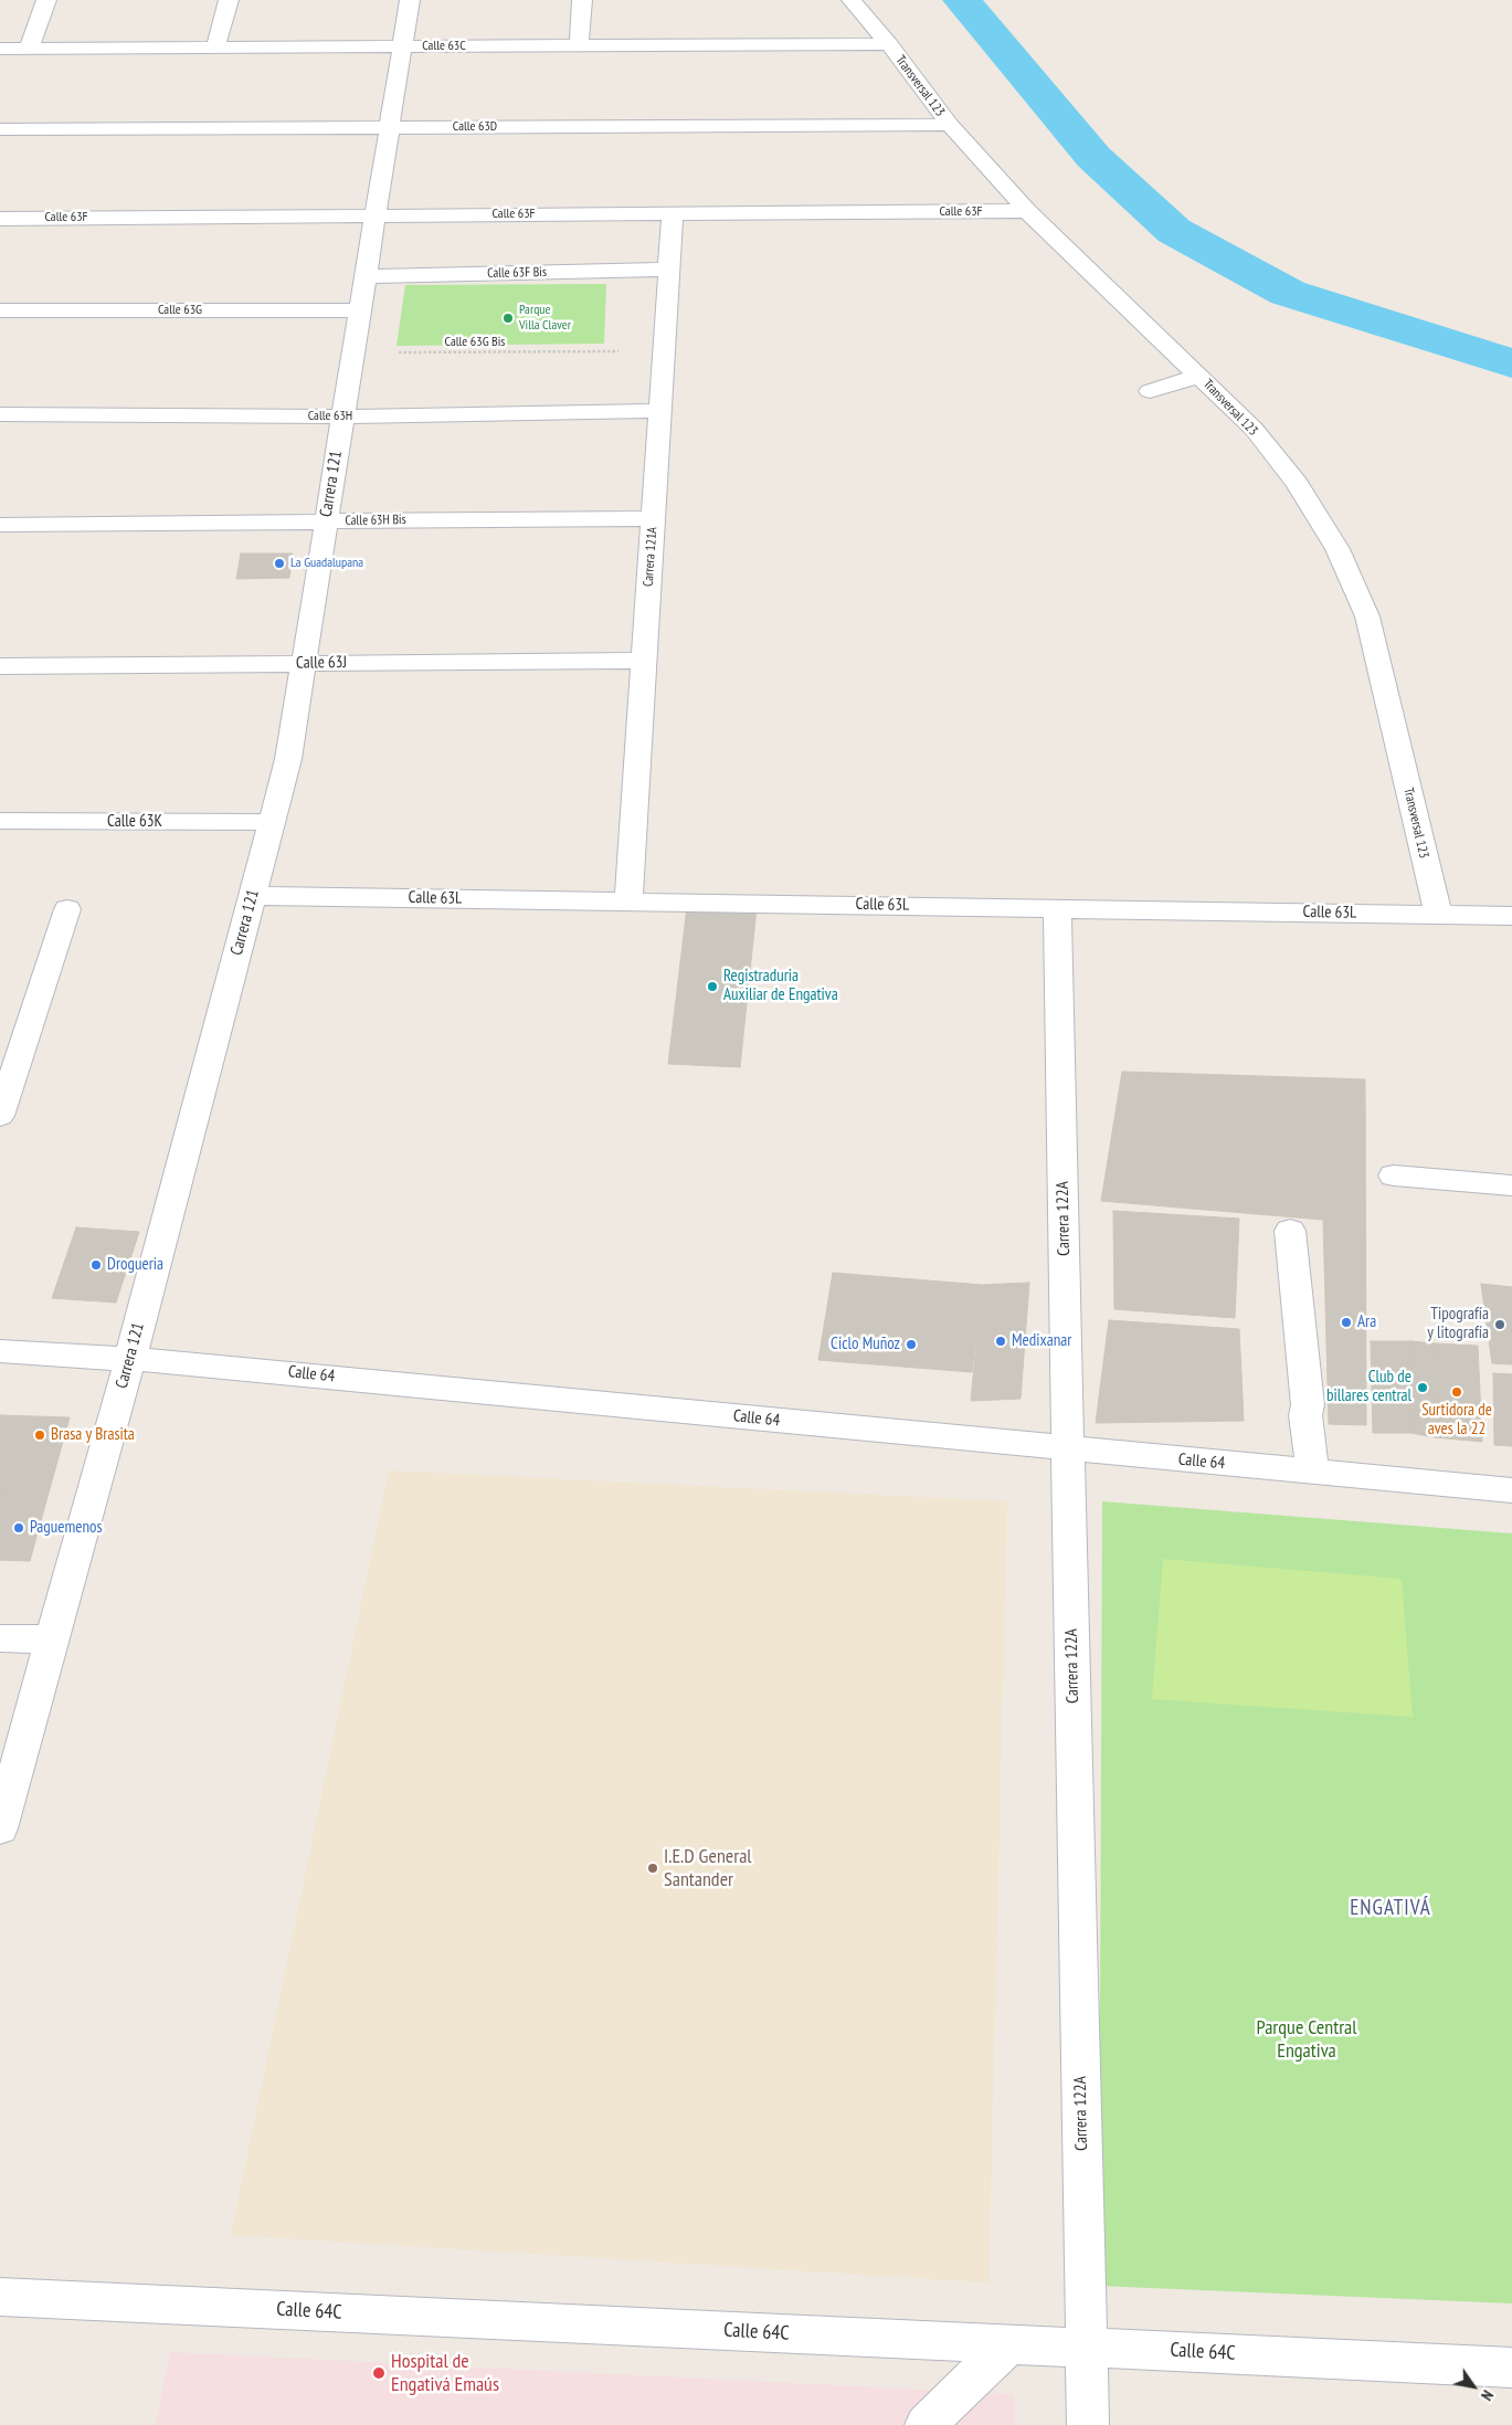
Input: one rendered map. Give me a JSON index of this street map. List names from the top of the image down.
{
  "streets": {
    "street": [
      "Calle 63C",
      "Transversal 123",
      "Calle 63D",
      "Calle 63F",
      "Calle 63F Bis",
      "Calle 63G",
      "Calle 63H",
      "Carrera 121",
      "Calle 63H Bis",
      "Carrera 121A",
      "Calle 63J",
      "Calle 63K",
      "Calle 63L",
      "Carrera 122A",
      "Calle 64",
      "Calle 64C"
    ],
    "path": ["Calle 63G Bis"]
  },
  "crossings": [
    ["Calle 63C", "Transversal 123"],
    ["Calle 63C", "Carrera 121"],
    ["Transversal 123", "Calle 63D"],
    ["Transversal 123", "Calle 63F"],
    ["Transversal 123", "Calle 63L"],
    ["Calle 63D", "Carrera 121"],
    ["Calle 63F", "Carrera 121"],
    ["Calle 63F", "Carrera 121A"],
    ["Calle 63F Bis", "Carrera 121"],
    ["Calle 63F Bis", "Carrera 121A"],
    ["Calle 63G", "Carrera 121"],
    ["Calle 63G Bis", "Carrera 121"],
    ["Calle 63G Bis", "Carrera 121A"],
    ["Calle 63H", "Carrera 121"],
    ["Calle 63H", "Carrera 121A"],
    ["Carrera 121", "Calle 63H Bis"],
    ["Carrera 121", "Calle 63J"],
    ["Carrera 121", "Calle 63K"],
    ["Carrera 121", "Calle 63L"],
    ["Carrera 121", "Calle 64"],
    ["Calle 63H Bis", "Carrera 121A"],
    ["Carrera 121A", "Calle 63J"],
    ["Carrera 121A", "Calle 63L"],
    ["Calle 63L", "Carrera 122A"],
    ["Carrera 122A", "Calle 64"],
    ["Carrera 122A", "Calle 64C"]
  ],
  "districts": ["ENGATIVÁ"],
  "parks": ["Parque Central Engativa"],
  "places": [
    "Parque Villa Claver",
    "La Guadalupana",
    "Registraduria Auxiliar de Engativa",
    "Drogueria",
    "Ara",
    "Tipografía y litografía",
    "Medixanar",
    "Ciclo Muñoz",
    "Club de billares central",
    "Surtidora de aves la 22",
    "Brasa y Brasita",
    "Paguemenos",
    "I.E.D General Santander",
    "Hospital de Engativá Emaús"
  ],
  "north": "bottom right"
}
